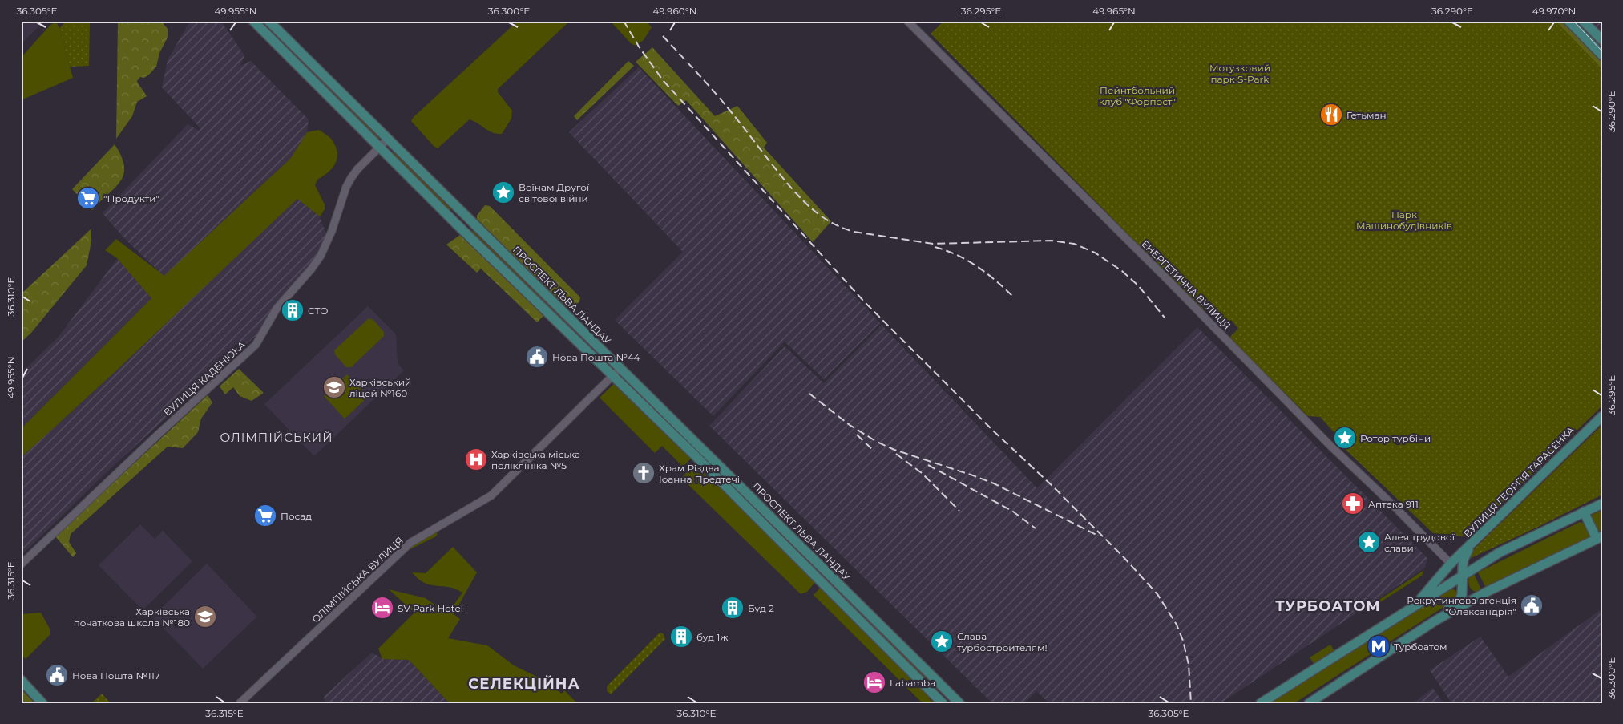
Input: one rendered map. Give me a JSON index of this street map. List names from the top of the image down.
{
  "streets": {
    "main road": ["ПРОСПЕКТ ЛЬВА ЛАНДАУ", "ВУЛИЦЯ ГЕОРГІЯ ТАРАСЕНКА"],
    "street": ["ЕНЕРГЕТИЧНА ВУЛИЦЯ", "ВУЛИЦЯ КАДЕНЮКА", "ОЛІМПІЙСЬКА ВУЛИЦЯ"]
  },
  "crossings": [
    ["ЕНЕРГЕТИЧНА ВУЛИЦЯ", "ВУЛИЦЯ ГЕОРГІЯ ТАРАСЕНКА"],
    ["ПРОСПЕКТ ЛЬВА ЛАНДАУ", "ВУЛИЦЯ КАДЕНЮКА"],
    ["ПРОСПЕКТ ЛЬВА ЛАНДАУ", "ОЛІМПІЙСЬКА ВУЛИЦЯ"]
  ],
  "districts": ["ОЛІМПІЙСЬКИЙ", "ТУРБОАТОМ", "СЕЛЕКЦІЙНА"],
  "parks": ["Мотузковий парк S-Park", "Пейнтбольний клуб \"Форпост\"", "Парк Машинобудівників"],
  "places": {
    "restaurant": ["Гетьман"],
    "place": [
      "Воїнам Другої світової війни",
      "Ротор турбіни",
      "Алея трудової слави",
      "Слава турбостроителям!"
    ],
    "supermarket": ["\"Продукти\"", "Посад"],
    "building": ["СТО", "Буд 2", "буд 1ж"],
    "public building": ["Нова Пошта №44", "Рекрутингова агенція \"Олександрія\"", "Нова Пошта №117"],
    "school or university": ["Харківський ліцей №160", "Харківська початкова школа №180"],
    "hospital": ["Харківська міська поліклініка №5"],
    "church": ["Храм Різдва Іоанна Предтечі"],
    "pharmacy": ["Аптека 911"],
    "hotel": ["SV Park Hotel", "Labamba"],
    "metro station": ["Турбоатом"]
  },
  "coordinates": [
    "36.305°E",
    "49.955°N",
    "36.300°E",
    "49.960°N",
    "36.295°E",
    "49.965°N",
    "36.290°E",
    "49.970°N",
    "36.310°E",
    "36.315°E"
  ]
}
